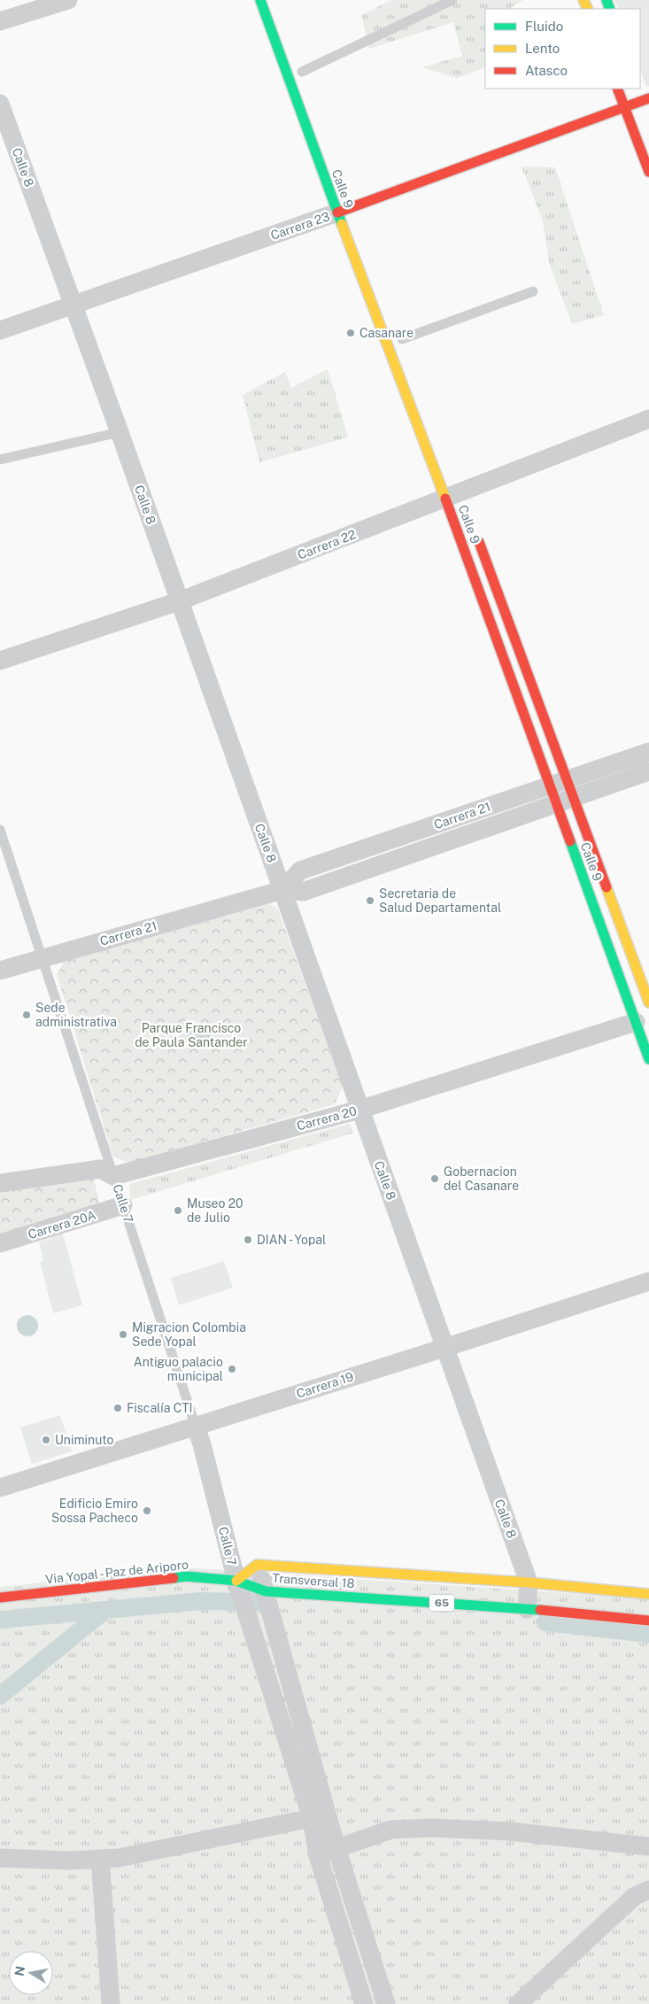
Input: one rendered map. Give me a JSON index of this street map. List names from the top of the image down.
{
  "streets": {
    "main road": [
      "Calle 9",
      "Carrera 23",
      "Via Yopal - Paz de Ariporo",
      "Transversal 18",
      "65"
    ],
    "street": [
      "Calle 8",
      "Carrera 22",
      "Carrera 21",
      "Carrera 20",
      "Calle 7",
      "Carrera 20A",
      "Carrera 19"
    ]
  },
  "crossings": [
    ["Calle 8", "Carrera 23"],
    ["Calle 8", "Carrera 22"],
    ["Calle 8", "Carrera 21"],
    ["Calle 8", "Carrera 20"],
    ["Calle 8", "Carrera 19"],
    ["Calle 8", "Transversal 18"],
    ["Calle 9", "Carrera 23"],
    ["Calle 9", "Carrera 22"],
    ["Calle 9", "Carrera 21"],
    ["Calle 9", "Carrera 20"],
    ["Carrera 21", "Calle 7"],
    ["Carrera 20", "Calle 7"],
    ["Calle 7", "Carrera 20A"],
    ["Calle 7", "Carrera 19"],
    ["Calle 7", "Via Yopal - Paz de Ariporo"],
    ["Calle 7", "Transversal 18"],
    ["Via Yopal - Paz de Ariporo", "Transversal 18"]
  ],
  "parks": ["Parque Francisco de Paula Santander"],
  "places": [
    "Casanare",
    "Secretaria de Salud Departamental",
    "Sede administrativa",
    "Gobernacion del Casanare",
    "Museo 20 de Julio",
    "DIAN - Yopal",
    "Migracion Colombia Sede Yopal",
    "Antiguo palacio municipal",
    "Fiscalía CTI",
    "Uniminuto",
    "Edificio Emiro Sossa Pacheco"
  ],
  "legend": ["Fluido", "Lento", "Atasco"],
  "north": "left"
}
